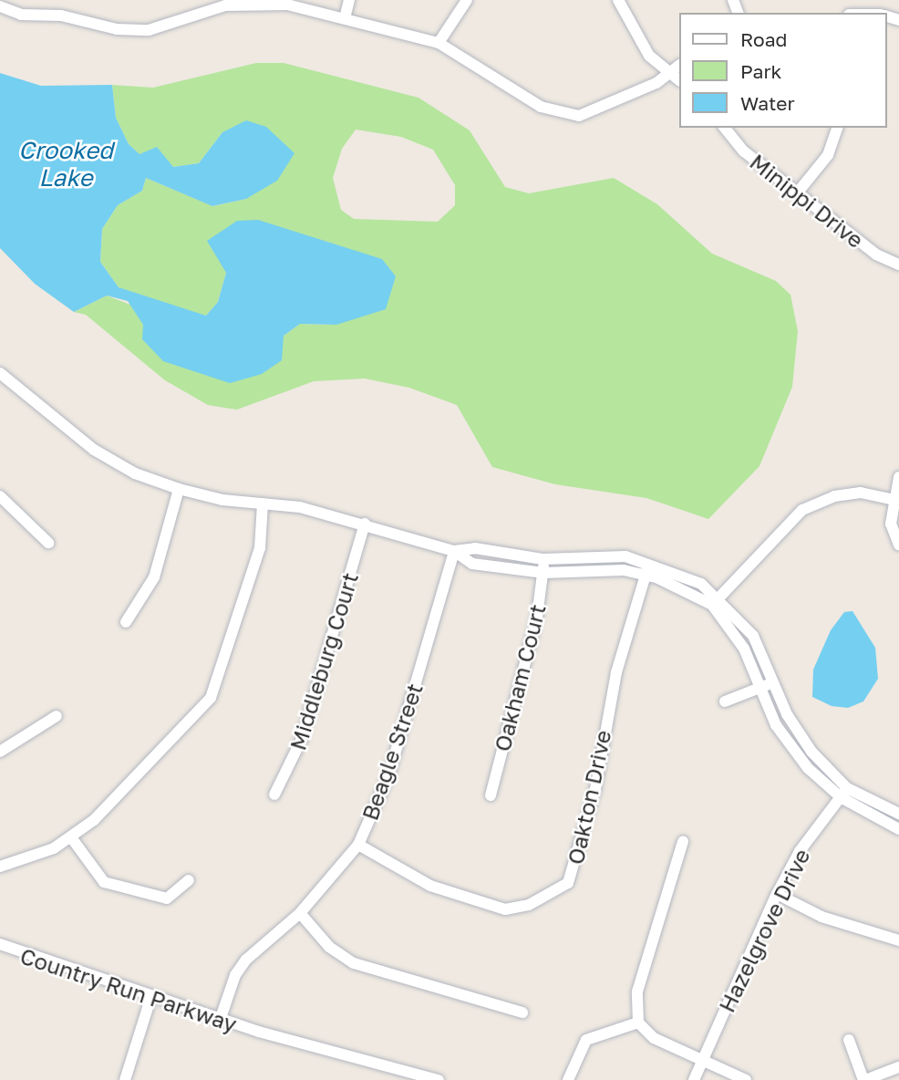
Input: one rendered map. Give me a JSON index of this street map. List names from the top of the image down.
{
  "streets": {
    "street": [
      "Minippi Drive",
      "Middleburg Court",
      "Oakham Court",
      "Beagle Street",
      "Oakton Drive",
      "Hazelgrove Drive",
      "Country Run Parkway"
    ]
  },
  "crossings": [
    ["Beagle Street", "Oakton Drive"],
    ["Beagle Street", "Country Run Parkway"]
  ],
  "water": ["Crooked Lake"],
  "legend": ["Road", "Park", "Water"]
}
